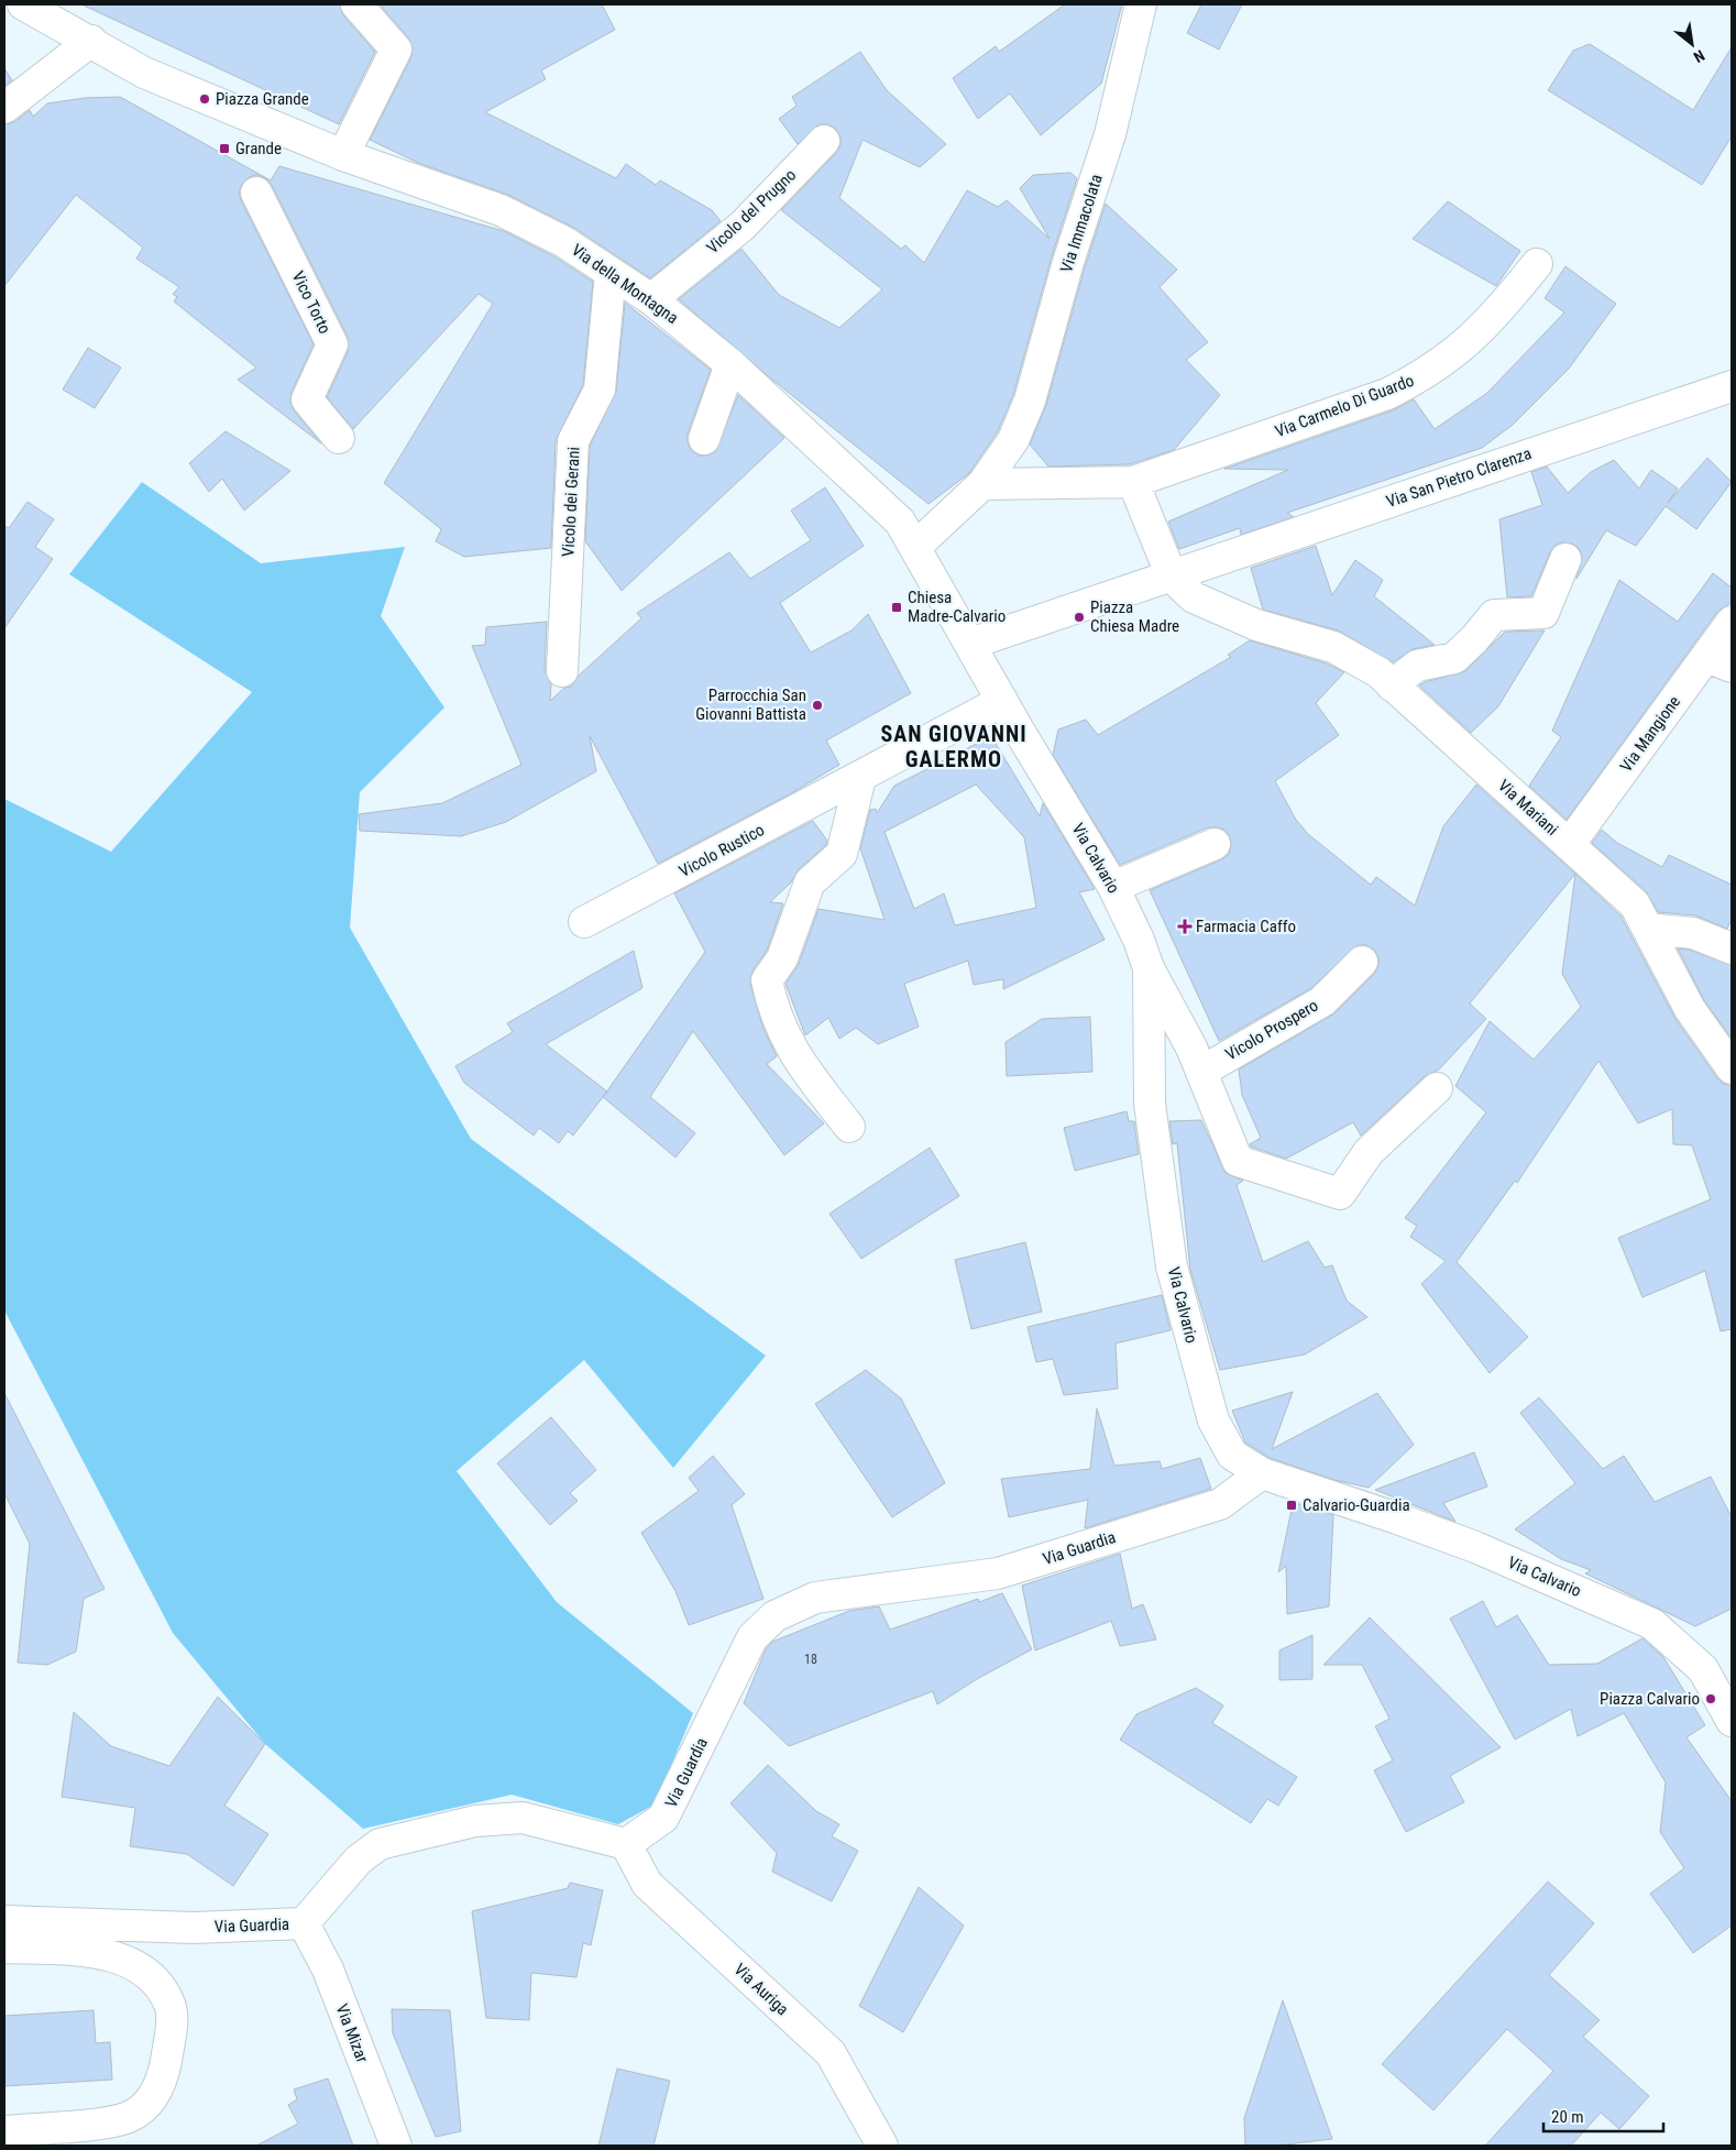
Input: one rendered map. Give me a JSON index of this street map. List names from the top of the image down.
{
  "streets": {
    "street": [
      "Vicolo del Prugno",
      "Via Immacolata",
      "Via della Montagna",
      "Vico Torto",
      "Via Carmelo Di Guardo",
      "Via San Pietro Clarenza",
      "Vicolo dei Gerani",
      "Via Mangione",
      "Via Mariani",
      "Vicolo Rustico",
      "Via Calvario",
      "Vicolo Prospero",
      "Via Guardia",
      "Via Auriga",
      "Via Mizar"
    ]
  },
  "crossings": [
    ["Vicolo del Prugno", "Via della Montagna"],
    ["Via Immacolata", "Via della Montagna"],
    ["Via Immacolata", "Via Carmelo Di Guardo"],
    ["Via della Montagna", "Via San Pietro Clarenza"],
    ["Via della Montagna", "Vicolo dei Gerani"],
    ["Via della Montagna", "Via Calvario"],
    ["Via San Pietro Clarenza", "Via Mariani"],
    ["Via San Pietro Clarenza", "Via Calvario"],
    ["Via Mangione", "Via Mariani"],
    ["Vicolo Rustico", "Via Calvario"],
    ["Via Calvario", "Via Guardia"],
    ["Via Guardia", "Via Auriga"],
    ["Via Guardia", "Via Mizar"]
  ],
  "districts": ["SAN GIOVANNI GALERMO"],
  "places": {
    "other": [
      "Piazza Grande",
      "Piazza Chiesa Madre",
      "Parrocchia San Giovanni Battista",
      "Piazza Calvario"
    ],
    "transit": ["Grande", "Chiesa Madre-Calvario", "Calvario-Guardia"],
    "health": ["Farmacia Caffo"]
  },
  "house_numbers": ["18"],
  "scale_bar": "20 m",
  "north": "bottom right"
}
